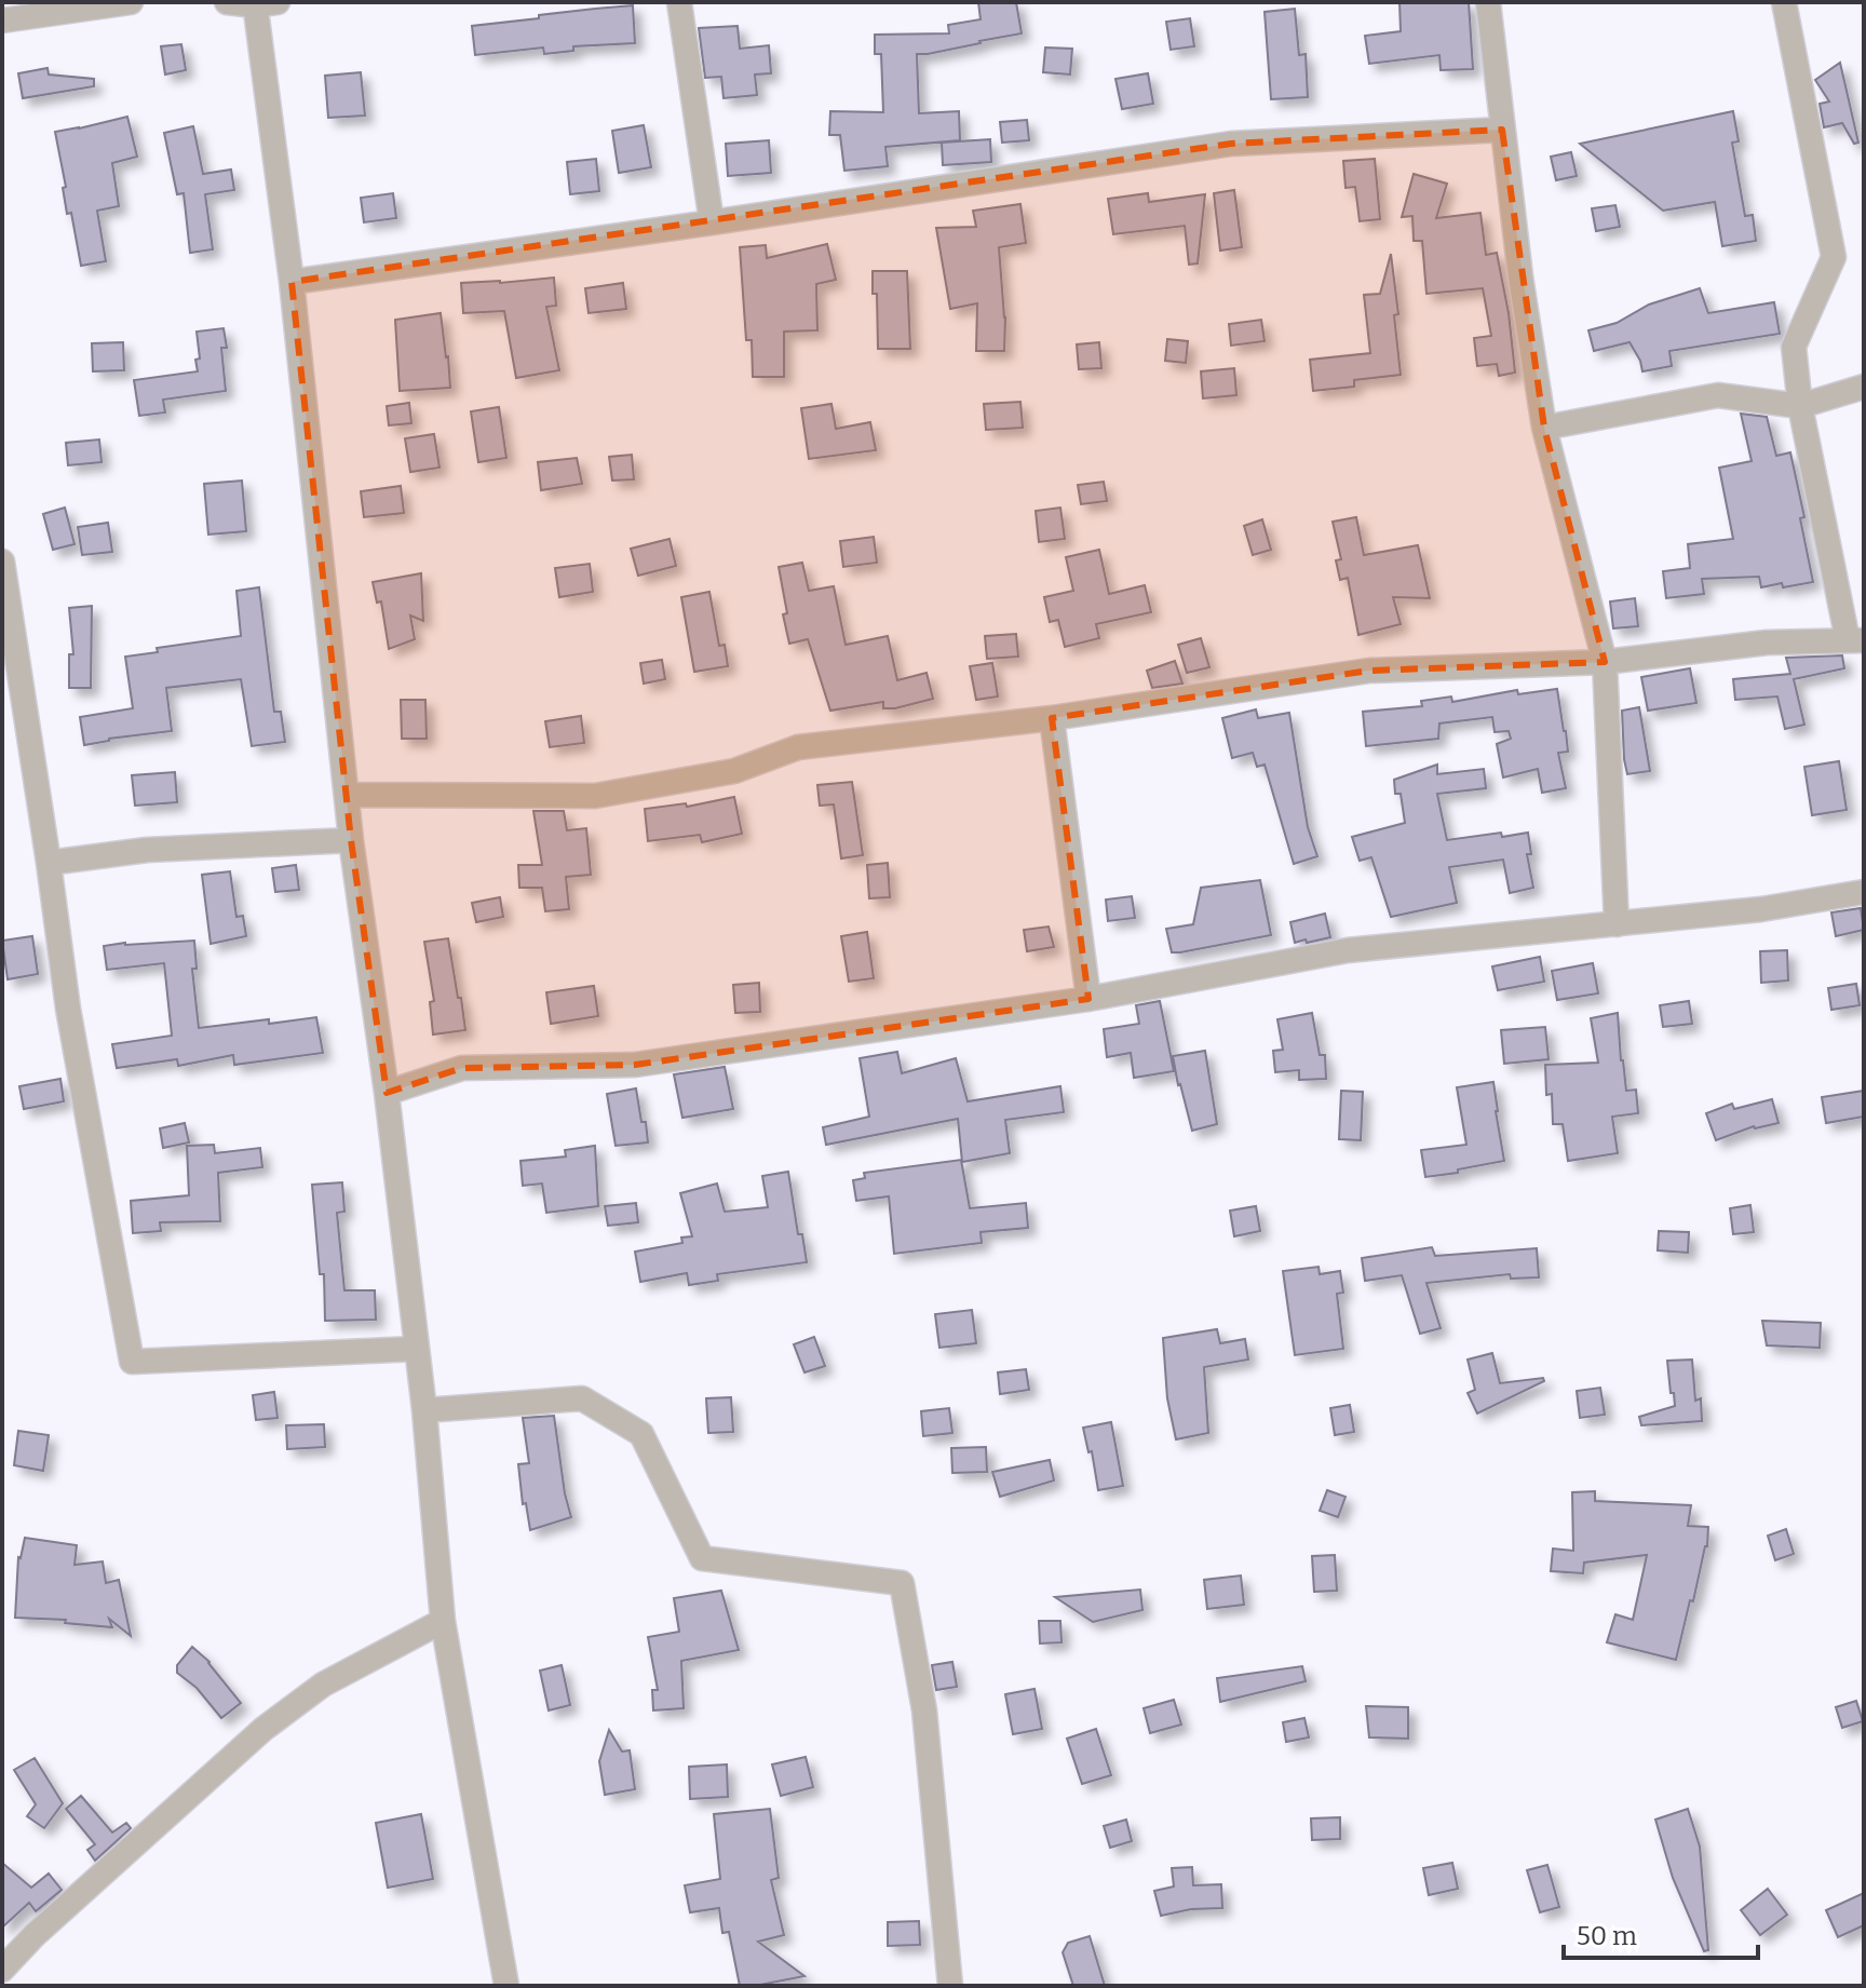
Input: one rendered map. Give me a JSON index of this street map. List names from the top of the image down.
{
  "scale_bar": "50 m"
}
